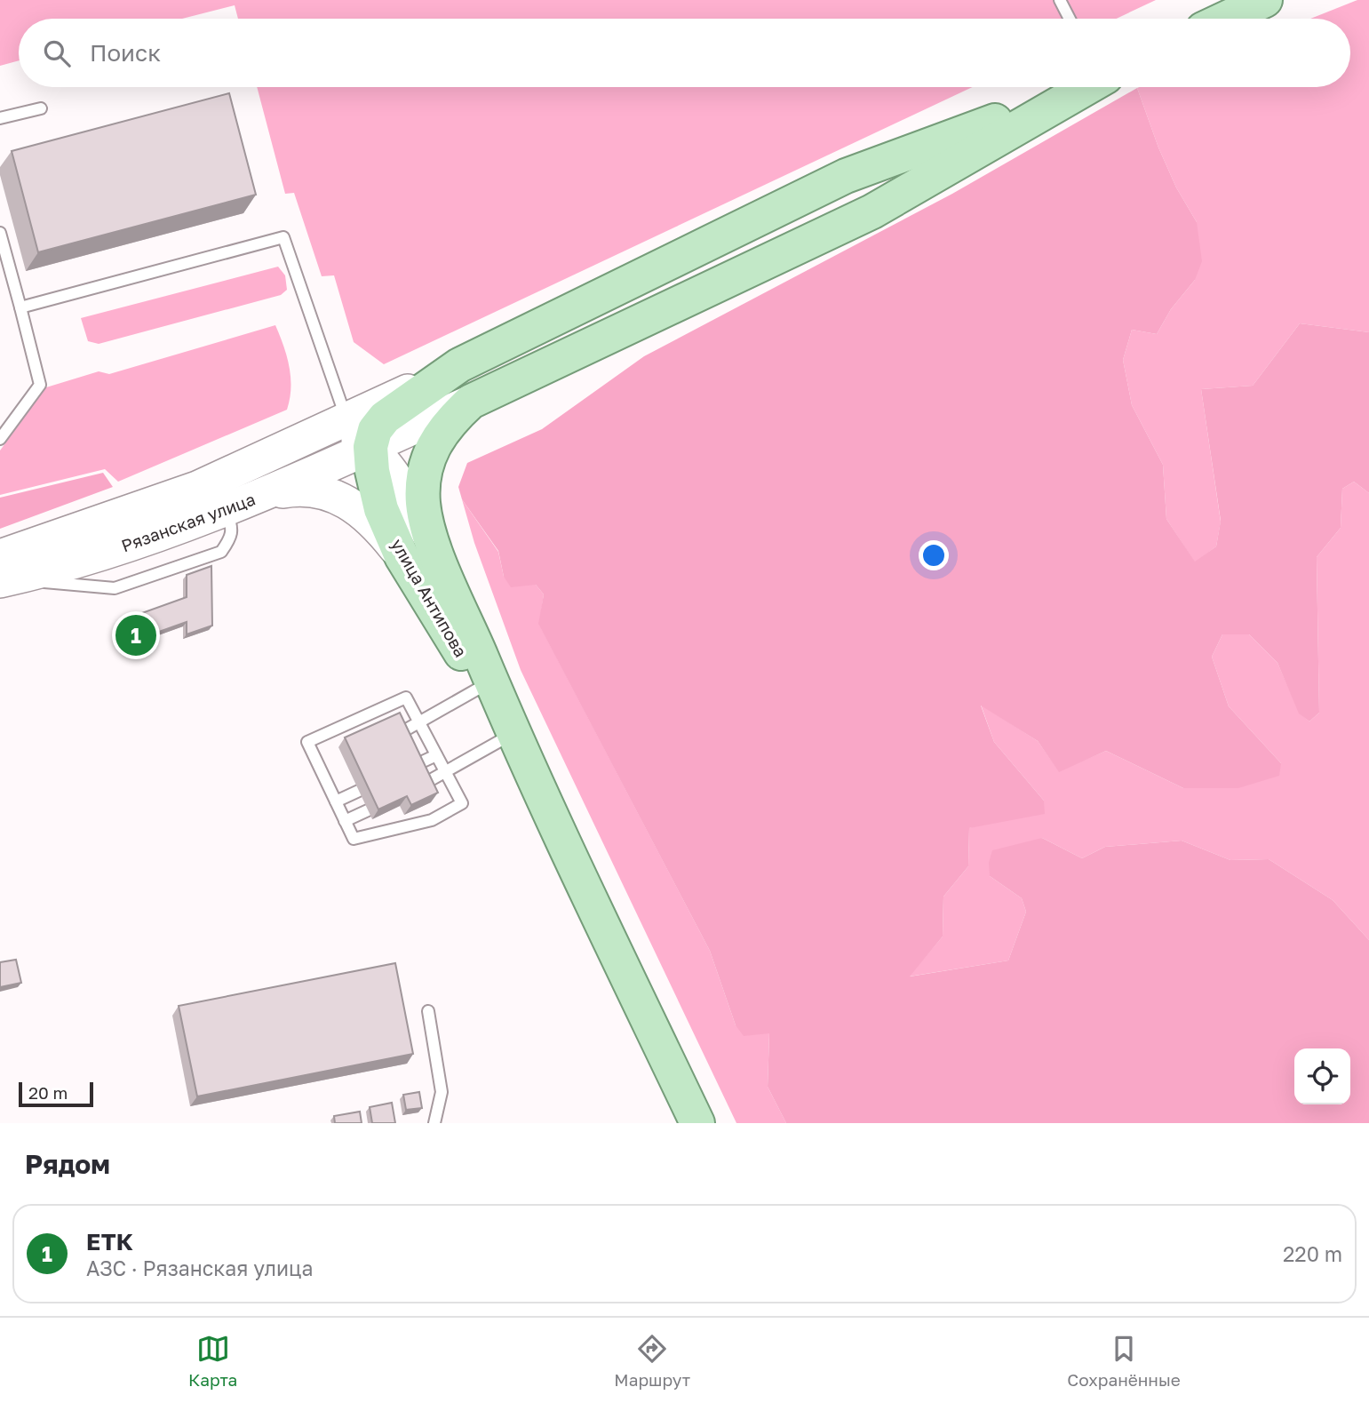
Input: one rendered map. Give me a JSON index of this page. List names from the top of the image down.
{
  "streets": {
    "main road": ["Рязанская улица", "улица Антипова"]
  },
  "crossings": [
    ["Рязанская улица", "улица Антипова"]
  ],
  "scale_bar": "20 m",
  "page": {
    "search": "Поиск",
    "pins": "1",
    "scale": "20 m",
    "heading": "Рядом",
    "list": [
      {
        "mark": "1",
        "name": "ЕТК",
        "note": "АЗС · Рязанская улица",
        "value": "220 m"
      }
    ],
    "nav": ["Карта", "Маршрут", "Сохранённые"]
  }
}
